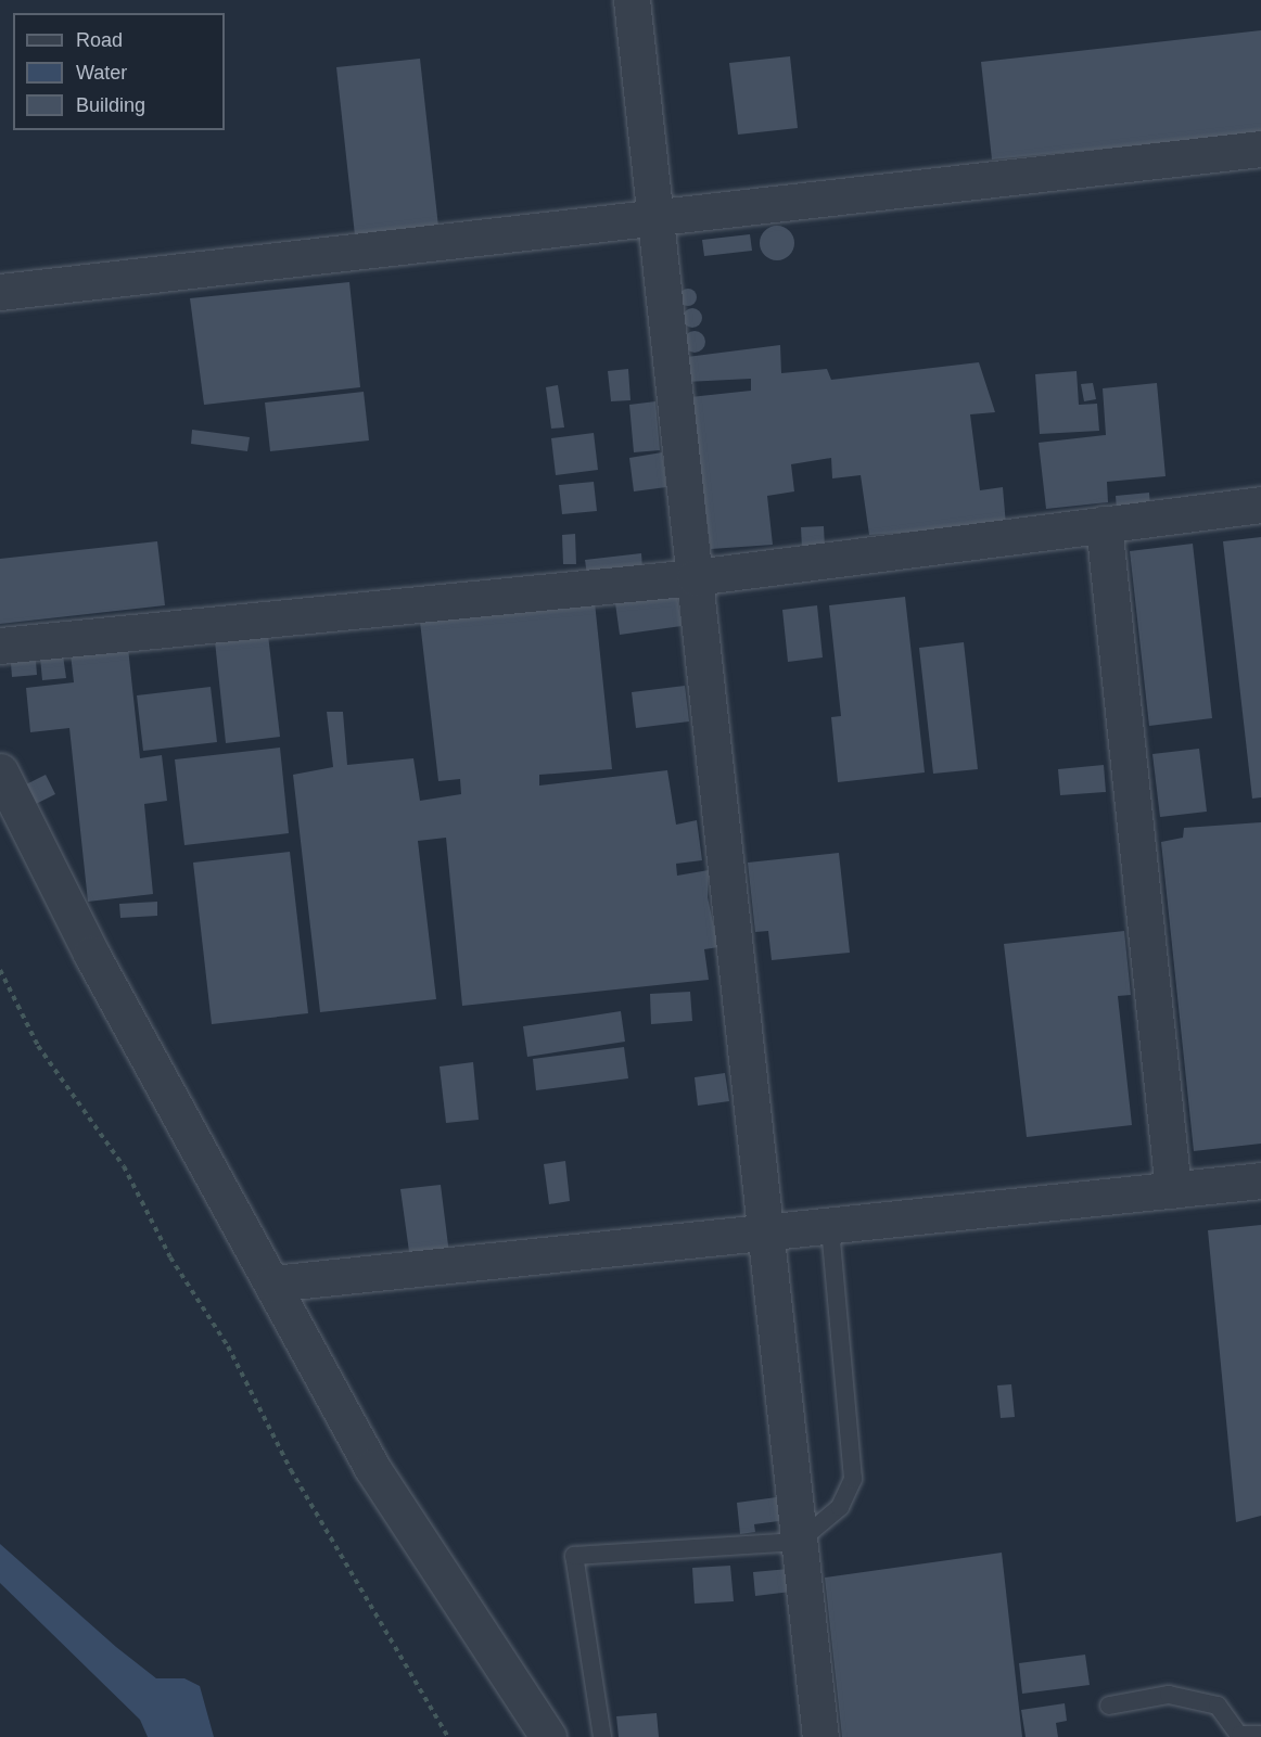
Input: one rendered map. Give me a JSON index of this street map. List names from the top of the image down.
{
  "legend": ["Road", "Water", "Building"]
}
